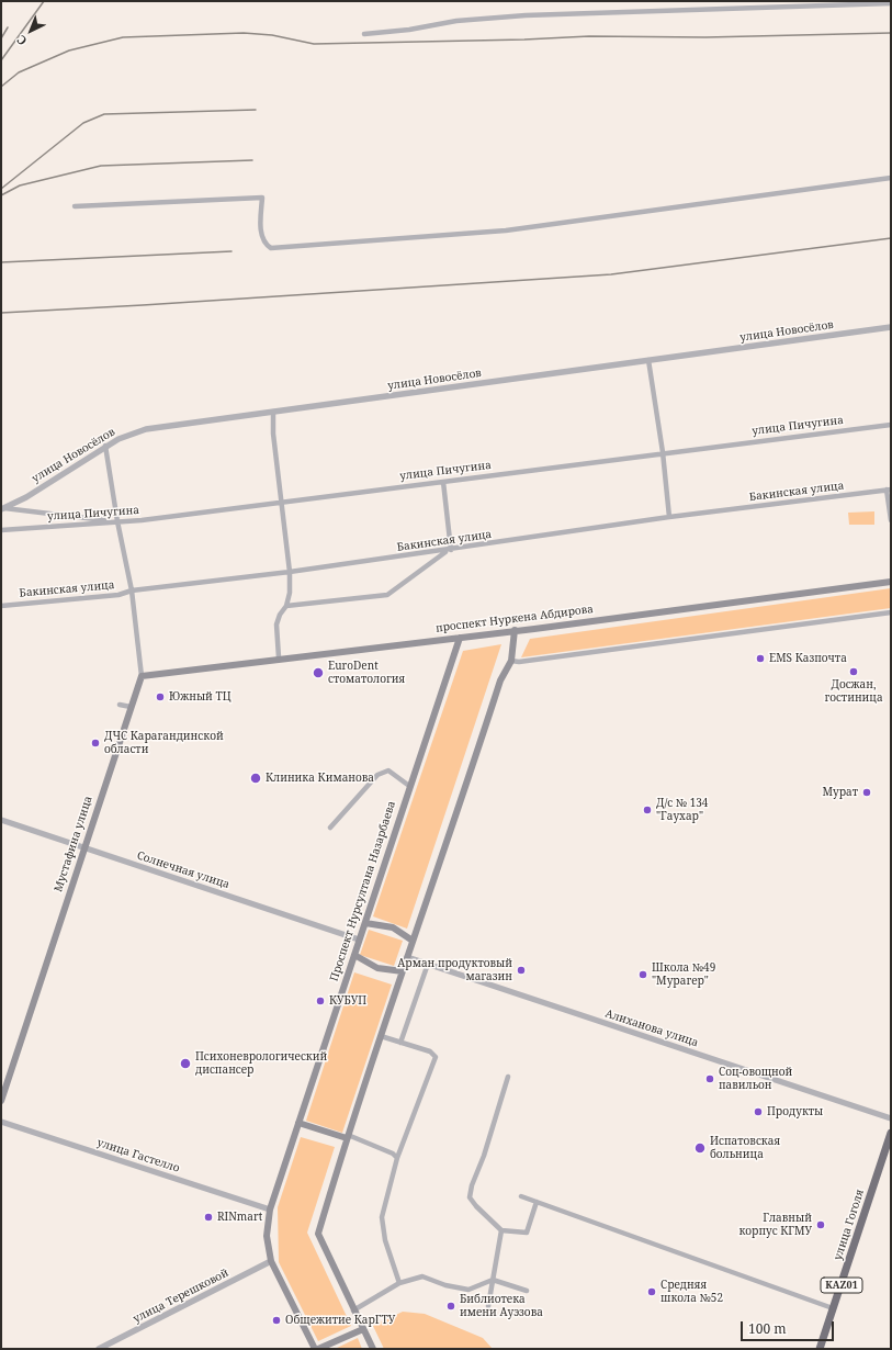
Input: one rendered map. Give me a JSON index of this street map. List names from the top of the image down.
{
  "streets": {
    "highway": ["улица Гоголя", "KАZ01"],
    "main road": ["проспект Нуркена Абдирова", "Мустафина улица", "Проспект Нурсултана Назарбаева"],
    "street": [
      "улица Новосёлов",
      "улица Пичугина",
      "Бакинская улица",
      "Солнечная улица",
      "Алиханова улица",
      "улица Гастелло",
      "улица Терешковой"
    ]
  },
  "crossings": [
    ["улица Новосёлов", "Мустафина улица"],
    ["улица Пичугина", "Мустафина улица"],
    ["Бакинская улица", "Мустафина улица"],
    ["проспект Нуркена Абдирова", "Мустафина улица"],
    ["проспект Нуркена Абдирова", "Проспект Нурсултана Назарбаева"],
    ["Мустафина улица", "Солнечная улица"],
    ["Солнечная улица", "Проспект Нурсултана Назарбаева"],
    ["Проспект Нурсултана Назарбаева", "улица Гастелло"],
    ["Проспект Нурсултана Назарбаева", "улица Терешковой"]
  ],
  "places": [
    "EMS Казпочта",
    "Досжан, гостиница",
    "EuroDent стоматология",
    "Южный ТЦ",
    "ДЧС Карагандинской области",
    "Клиника Киманова",
    "Мурат",
    "Д/с № 134 \"Гаухар\"",
    "Арман продуктовый магазин",
    "Школа №49 \"Мурагер\"",
    "КУБУП",
    "Психоневрологический диспансер",
    "Соц-овощной павильон",
    "Продукты",
    "Испатовская больница",
    "RINmart",
    "Главный корпус КГМУ",
    "Средняя школа №52",
    "Библиотека имени Ауэзова",
    "Общежитие КарГТУ"
  ],
  "scale_bar": "100 m",
  "north": "bottom left"
}
